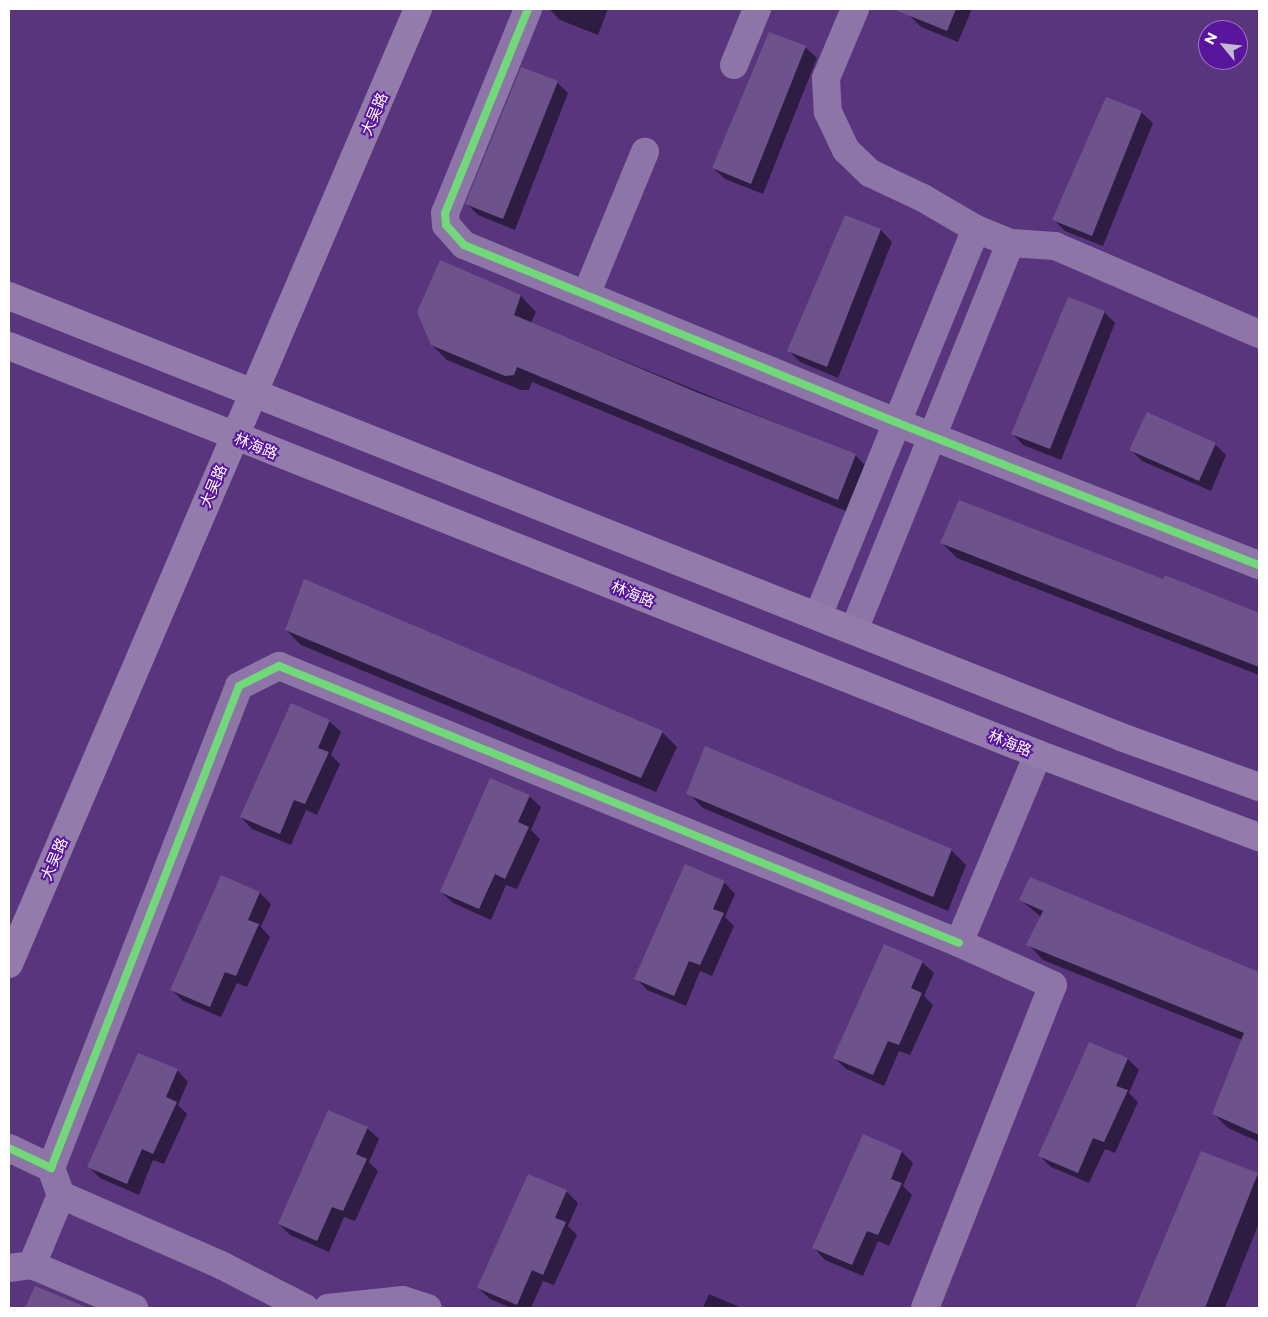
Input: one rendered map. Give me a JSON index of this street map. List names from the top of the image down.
{
  "streets": {
    "main road": ["大吴路", "林海路"]
  },
  "crossings": [
    ["大吴路", "林海路"]
  ],
  "north": "top left"
}
